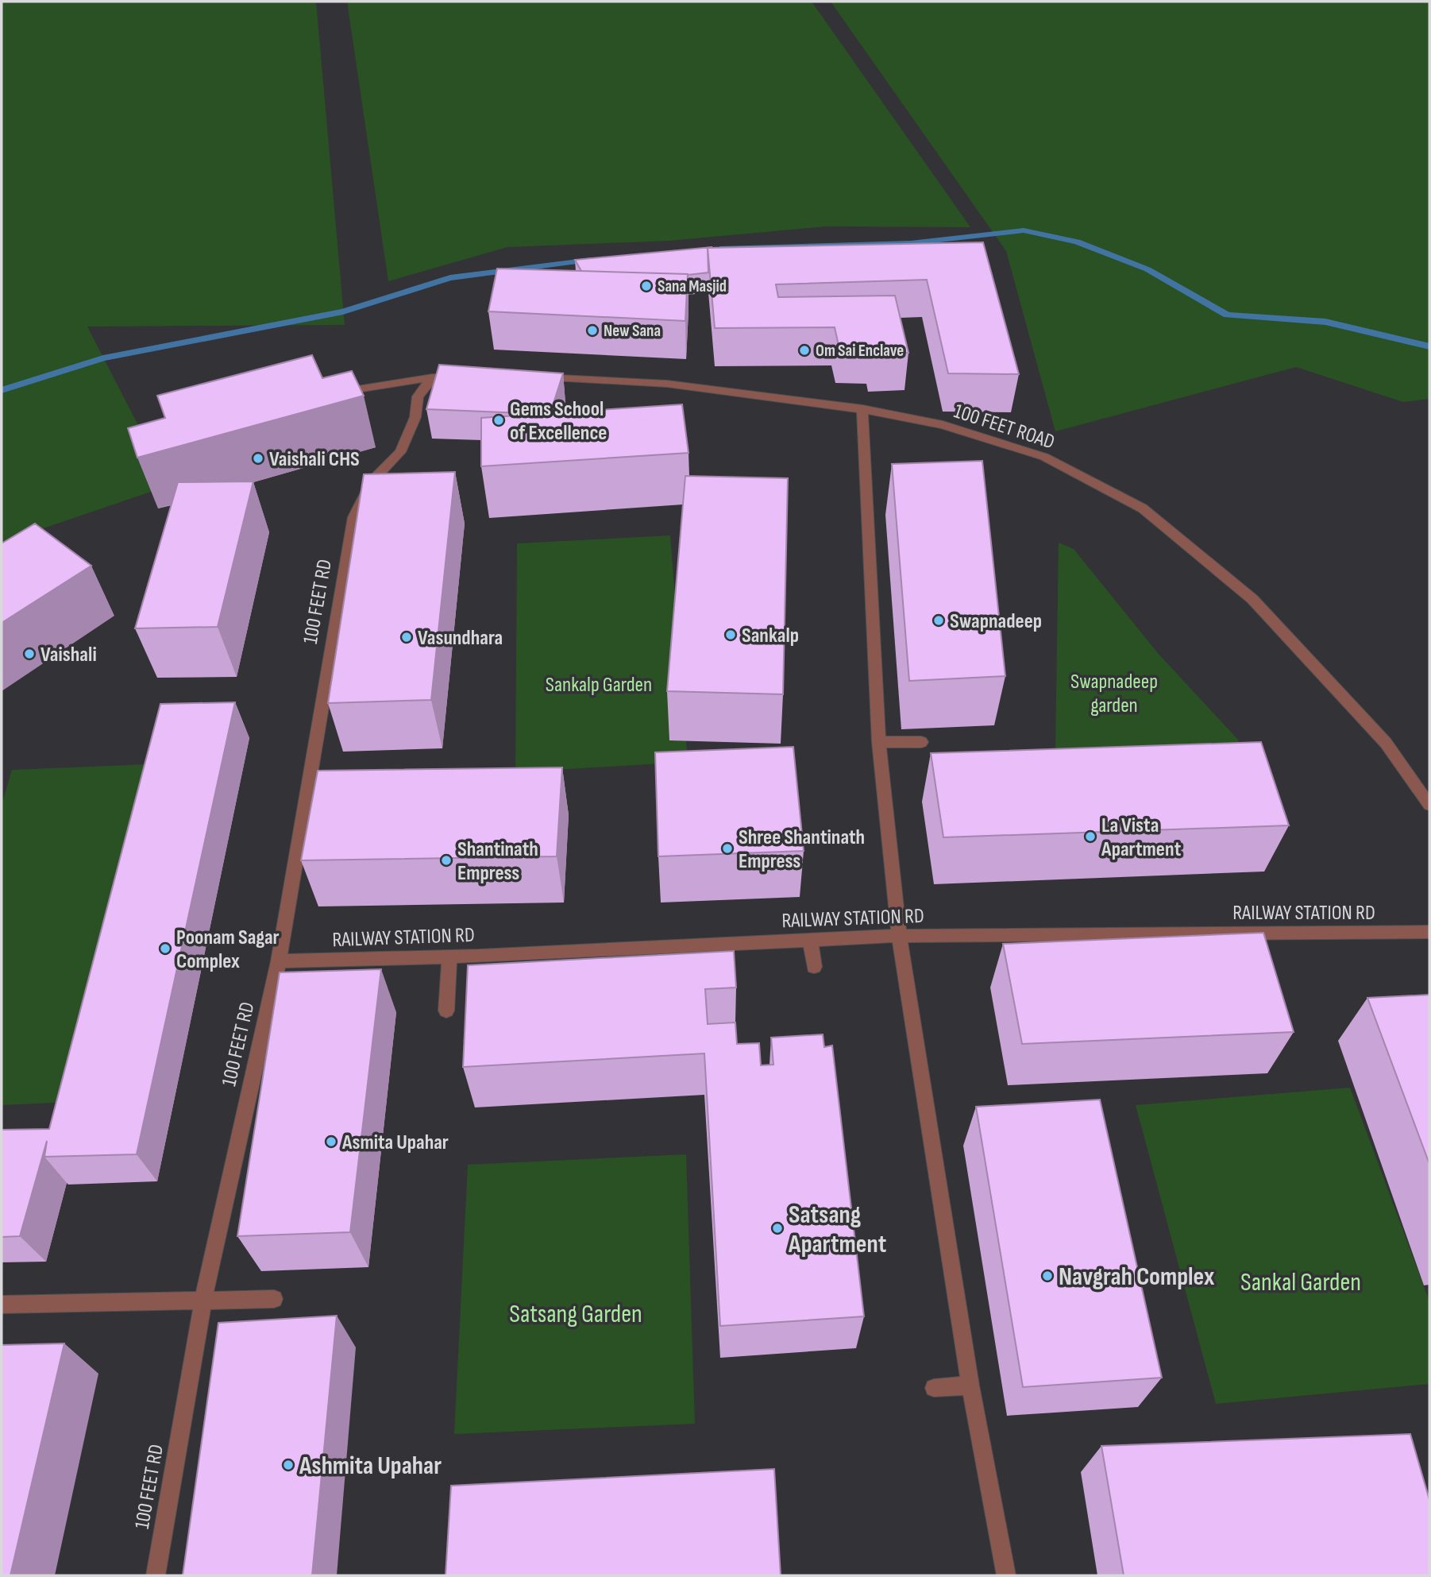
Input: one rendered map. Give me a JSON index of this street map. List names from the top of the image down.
{
  "streets": {
    "street": ["100 FEET ROAD", "100 FEET RD", "RAILWAY STATION RD"]
  },
  "crossings": [
    ["100 FEET RD", "RAILWAY STATION RD"]
  ],
  "parks": [
    "Swapnadeep garden",
    "Sankalp Garden",
    "Sankal Garden",
    "Satsang Garden"
  ],
  "places": [
    "Sana Masjid",
    "New Sana",
    "Om Sai Enclave",
    "Gems School of Excellence",
    "Vaishali CHS",
    "Swapnadeep",
    "Sankalp",
    "Vasundhara",
    "Vaishali",
    "La Vista Apartment",
    "Shree Shantinath Empress",
    "Shantinath Empress",
    "Poonam Sagar Complex",
    "Asmita Upahar",
    "Satsang Apartment",
    "Navgrah Complex",
    "Ashmita Upahar"
  ]
}
